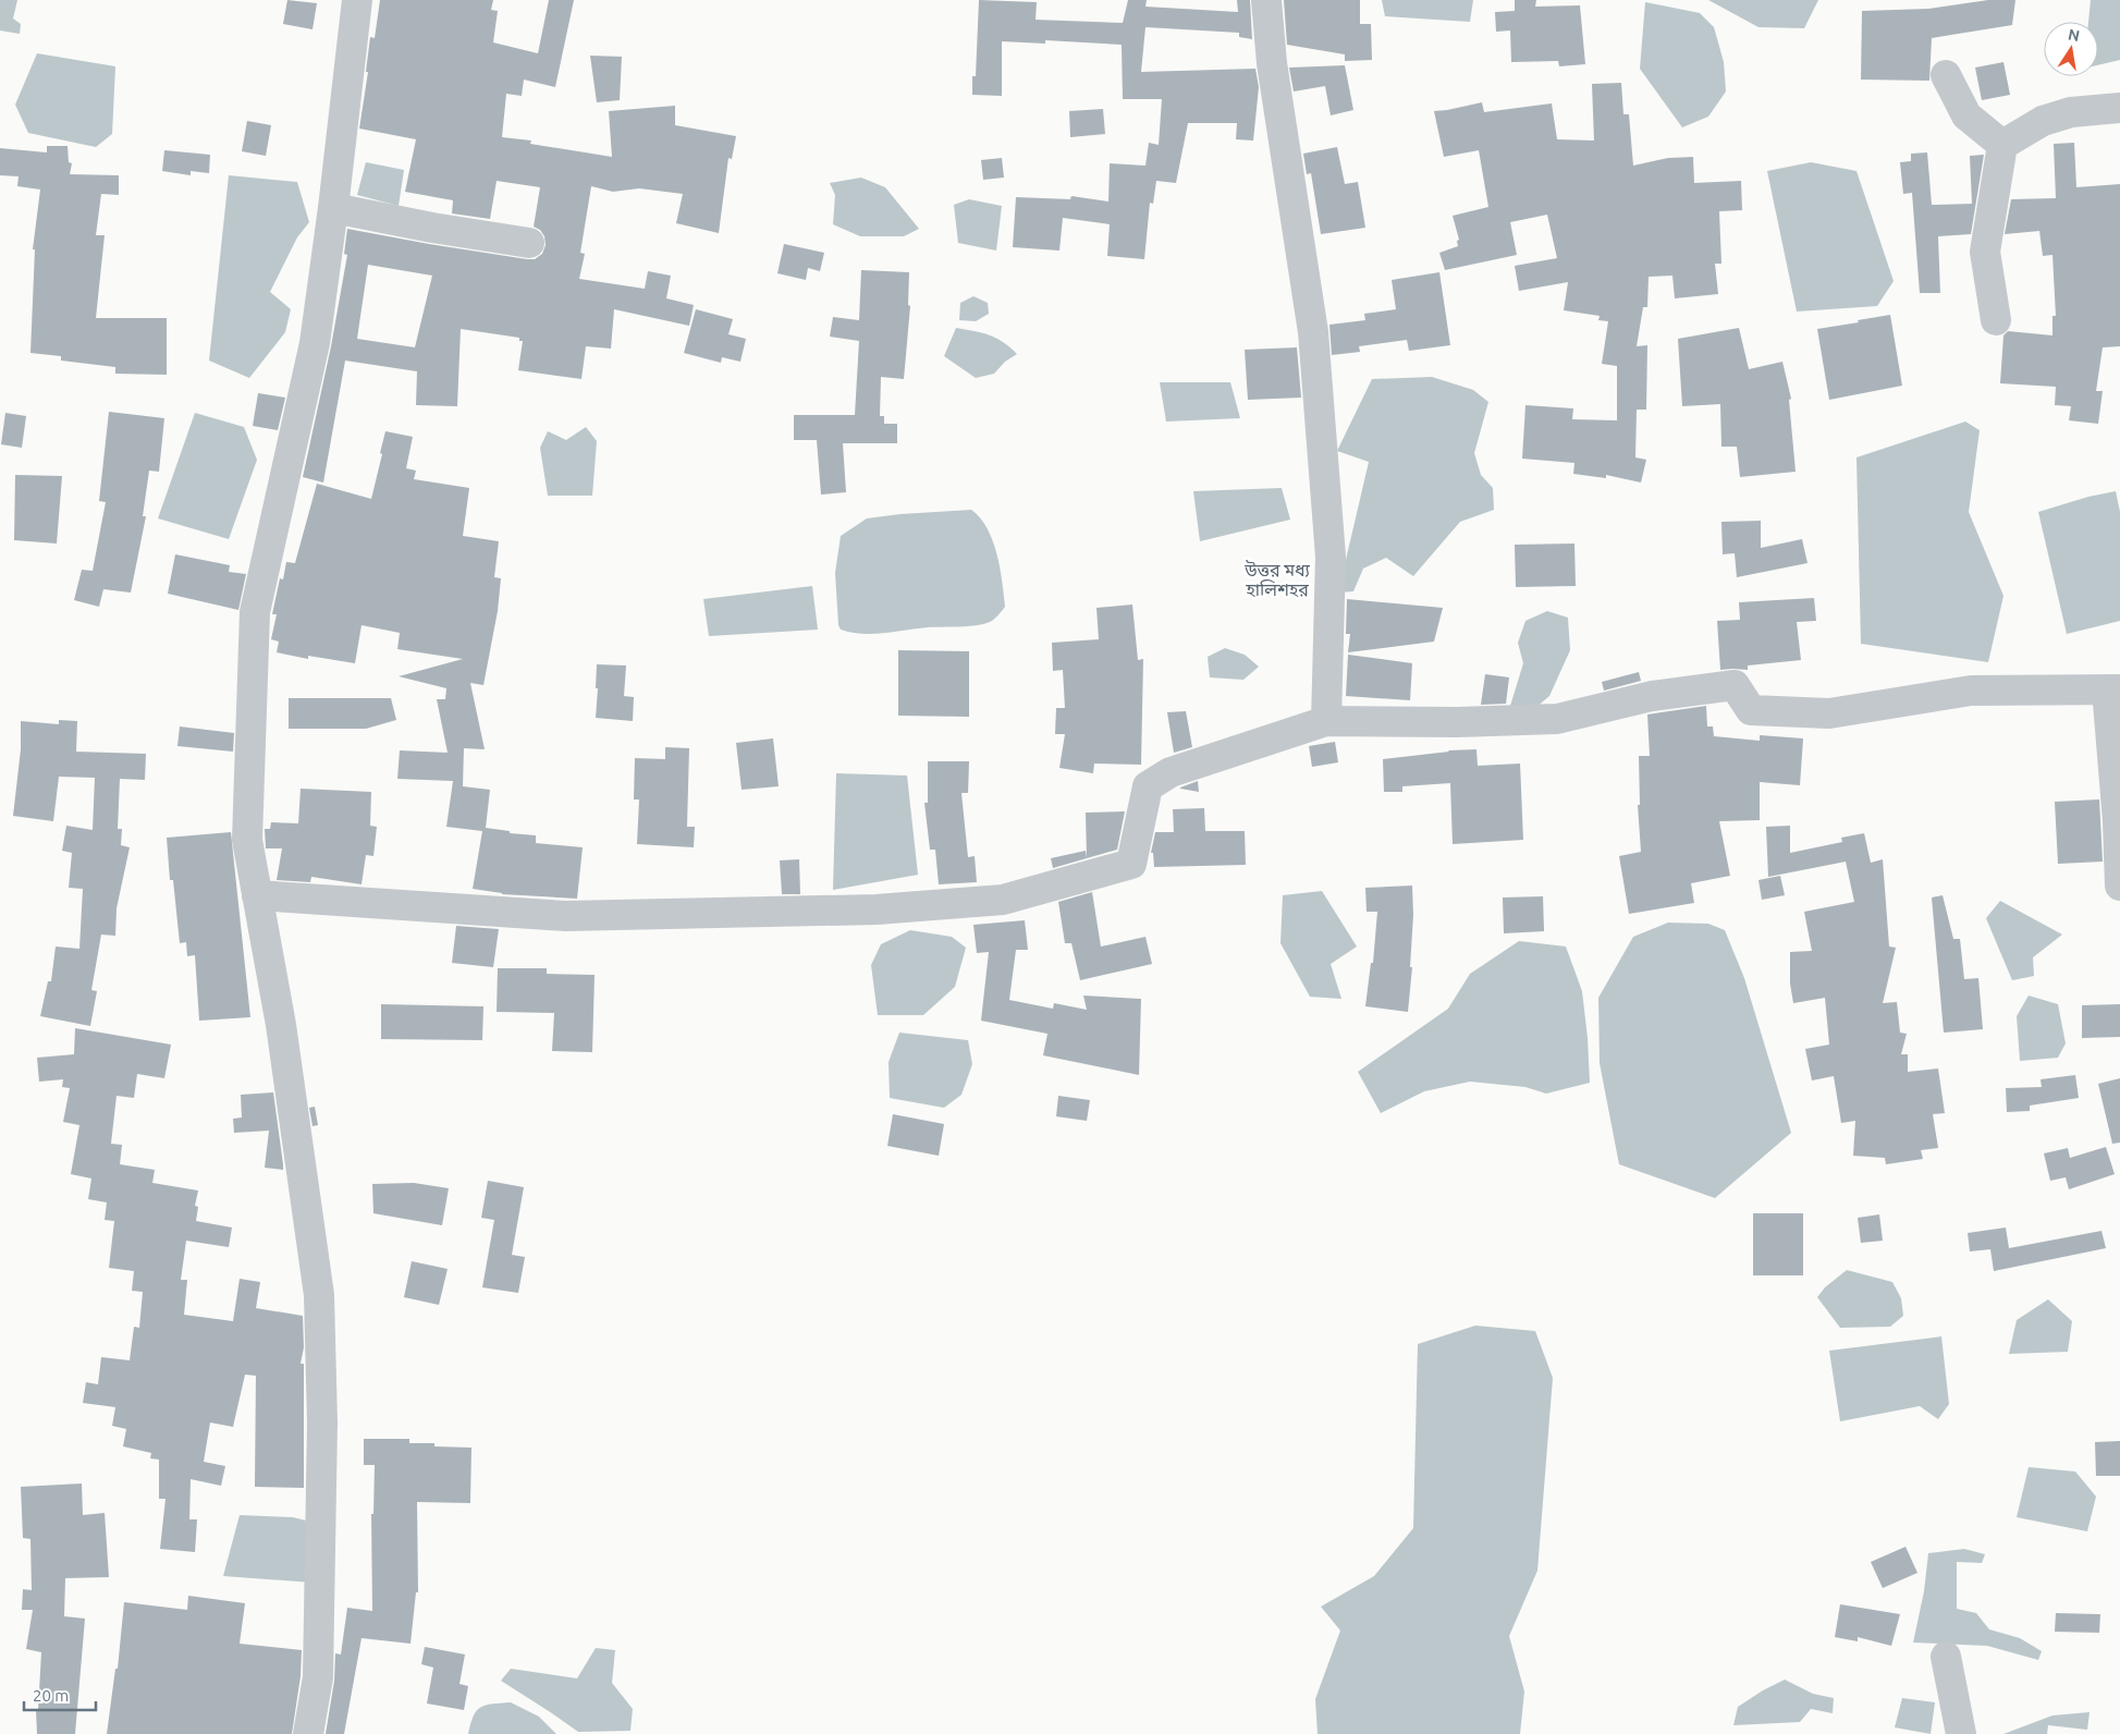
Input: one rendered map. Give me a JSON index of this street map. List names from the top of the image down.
{
  "districts": ["উত্তর মধ্য হালিশহর"],
  "scale_bar": "20 m",
  "north": "top"
}
